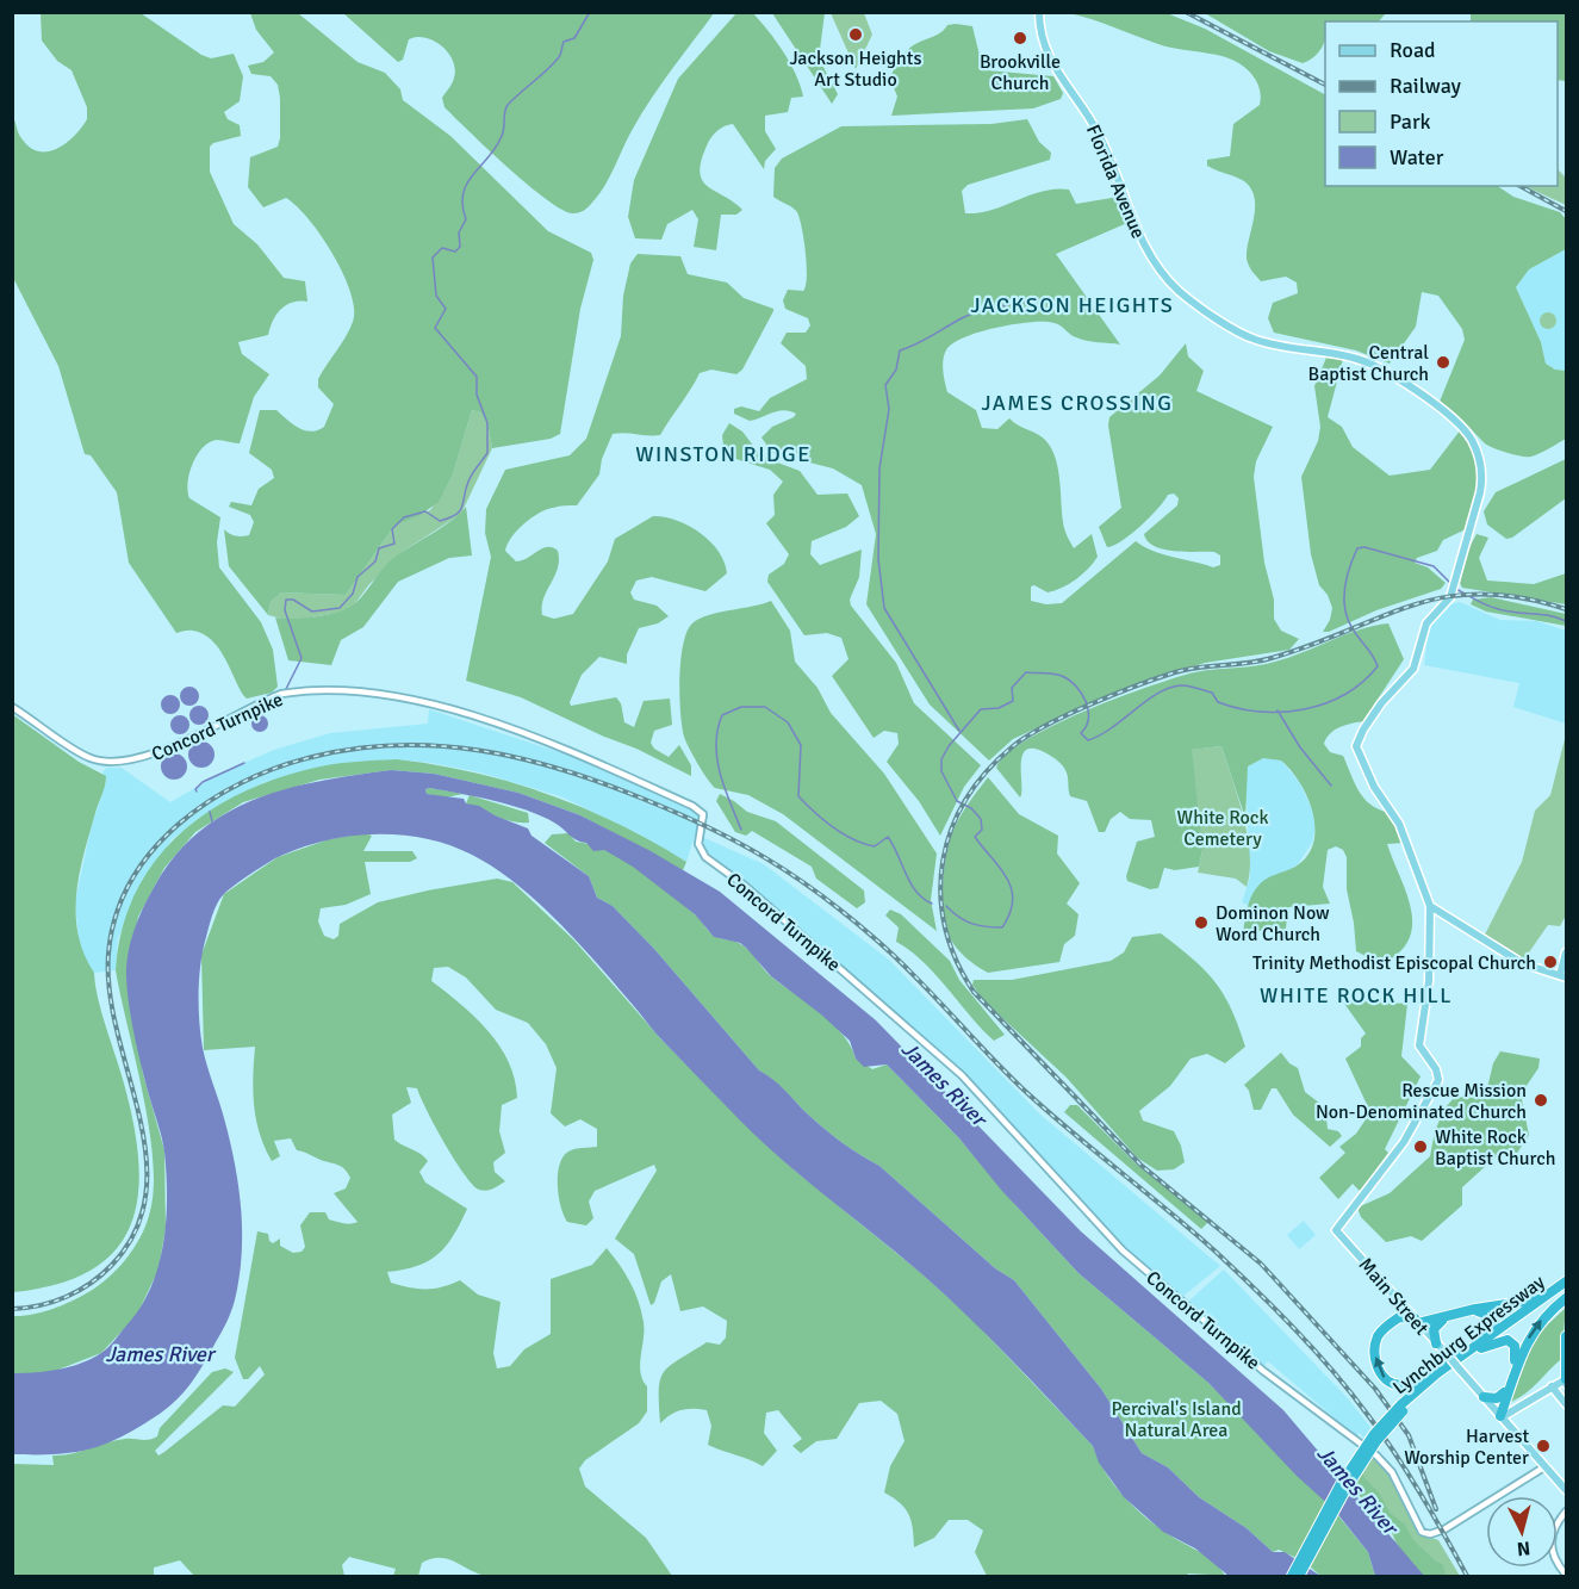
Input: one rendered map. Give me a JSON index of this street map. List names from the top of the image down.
{
  "streets": {
    "highway": ["Lynchburg Expressway"],
    "main road": ["Florida Avenue", "Main Street"],
    "street": ["Concord Turnpike"]
  },
  "crossings": [
    ["Florida Avenue", "Main Street"],
    ["Concord Turnpike", "Main Street"]
  ],
  "districts": [
    "JACKSON HEIGHTS",
    "JAMES CROSSING",
    "WINSTON RIDGE",
    "WHITE ROCK HILL"
  ],
  "water": ["James River"],
  "parks": ["White Rock Cemetery", "Percival's Island Natural Area"],
  "places": [
    "Jackson Heights Art Studio",
    "Brookville Church",
    "Central Baptist Church",
    "Dominon Now Word Church",
    "Trinity Methodist Episcopal Church",
    "Rescue Mission Non-Denominated Church",
    "White Rock Baptist Church",
    "Harvest Worship Center"
  ],
  "legend": [
    "Road",
    "Railway",
    "Park",
    "Water"
  ],
  "north": "bottom"
}
